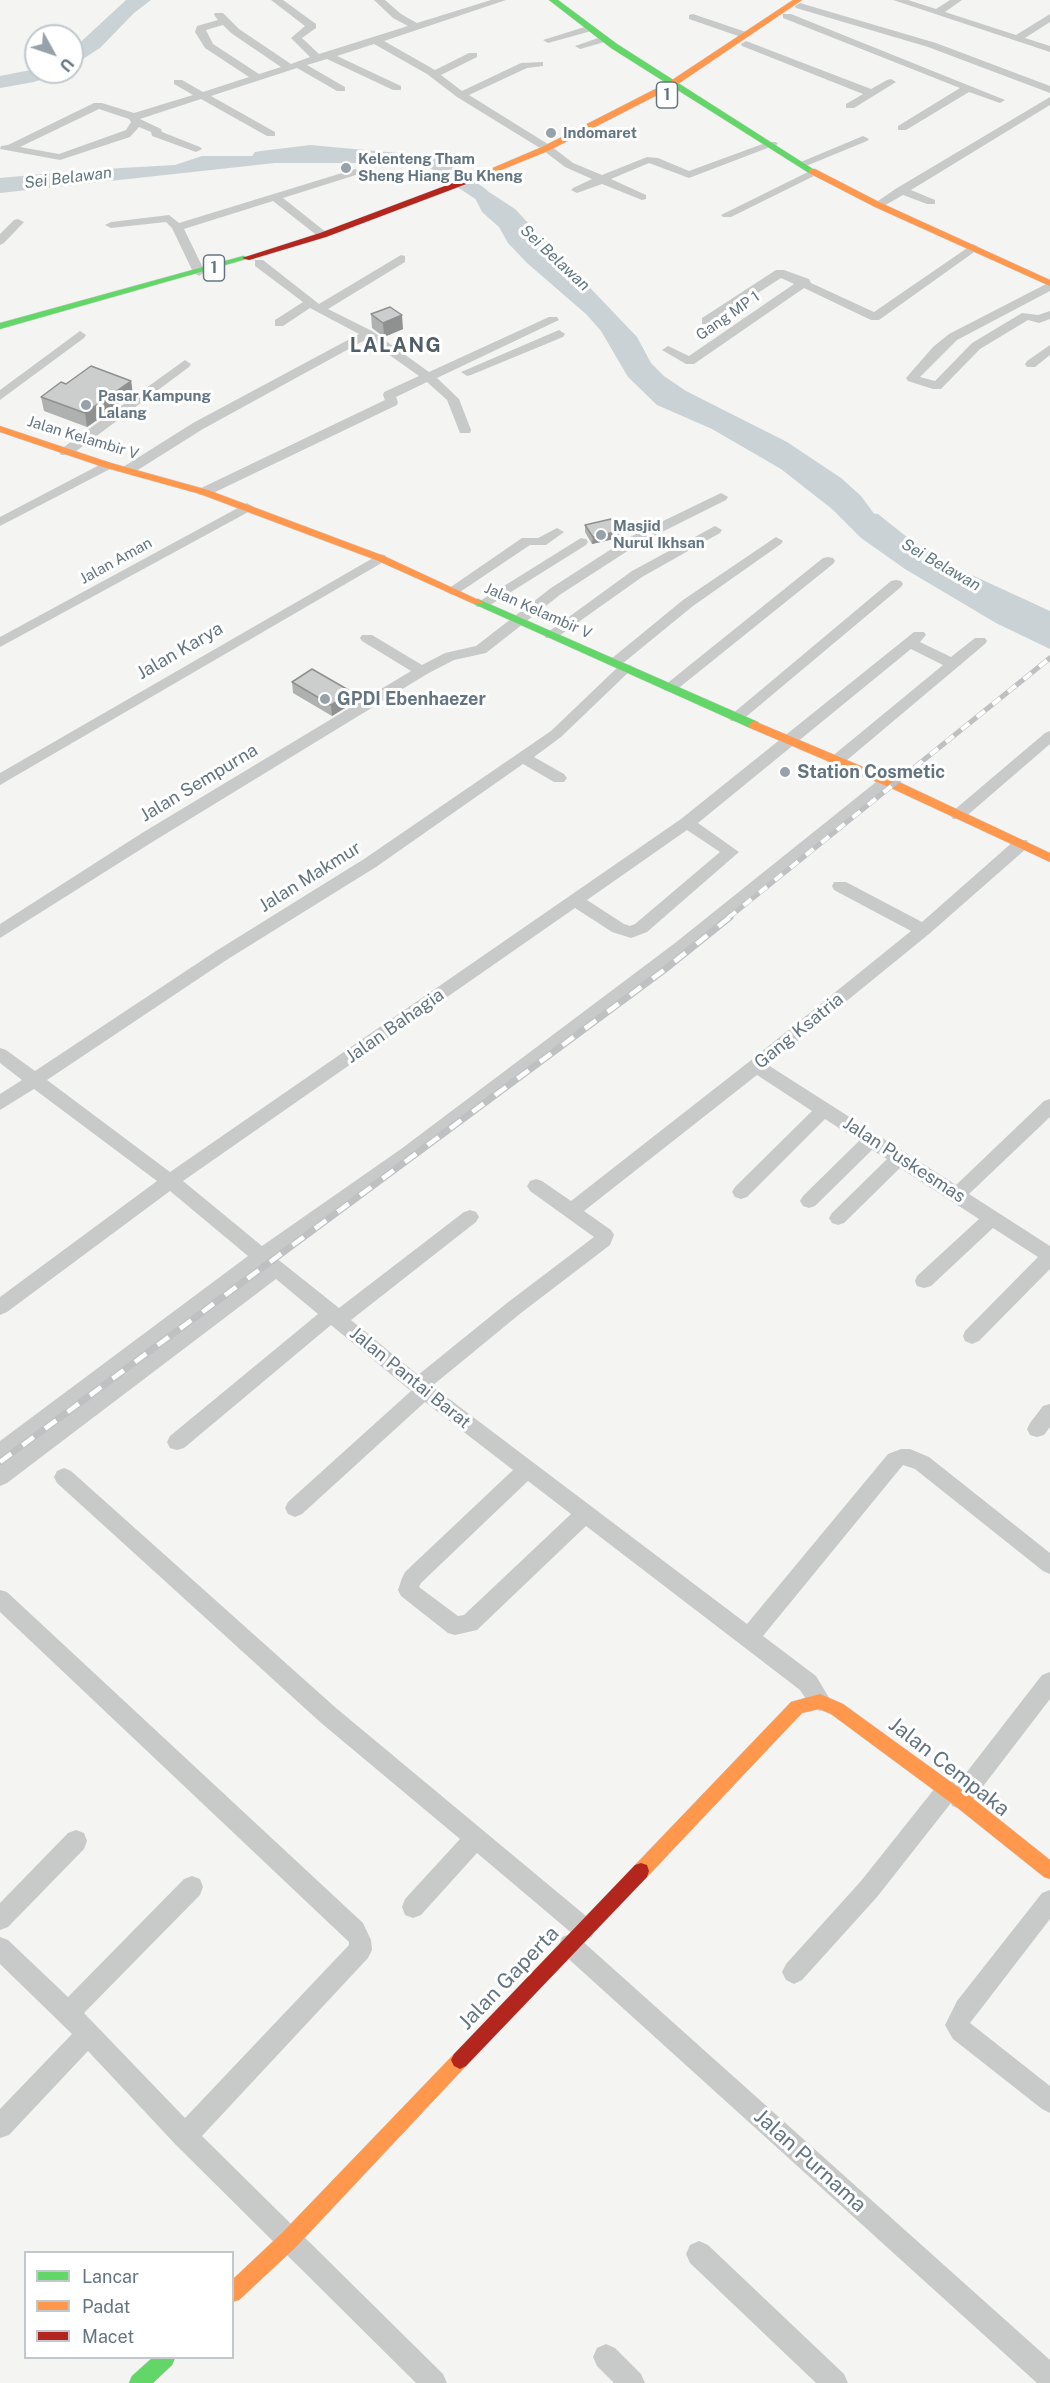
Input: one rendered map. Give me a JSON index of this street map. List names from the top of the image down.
{
  "streets": {
    "main road": [
      "1",
      "Jalan Kelambir V",
      "Jalan Cempaka",
      "Jalan Gaperta"
    ],
    "street": [
      "Gang MP 1",
      "Jalan Aman",
      "Jalan Karya",
      "Jalan Sempurna",
      "Jalan Makmur",
      "Jalan Bahagia",
      "Gang Ksatria",
      "Jalan Puskesmas",
      "Jalan Pantai Barat",
      "Jalan Purnama"
    ]
  },
  "crossings": [
    ["Jalan Kelambir V", "Jalan Aman"],
    ["Jalan Kelambir V", "Jalan Karya"],
    ["Jalan Kelambir V", "Jalan Sempurna"],
    ["Jalan Kelambir V", "Jalan Makmur"],
    ["Jalan Kelambir V", "Jalan Bahagia"],
    ["Jalan Kelambir V", "Gang Ksatria"],
    ["Jalan Makmur", "Jalan Pantai Barat"],
    ["Jalan Bahagia", "Jalan Pantai Barat"],
    ["Gang Ksatria", "Jalan Puskesmas"],
    ["Jalan Pantai Barat", "Jalan Cempaka"],
    ["Jalan Pantai Barat", "Jalan Gaperta"],
    ["Jalan Cempaka", "Jalan Gaperta"],
    ["Jalan Gaperta", "Jalan Purnama"]
  ],
  "districts": ["LALANG"],
  "water": ["Sei Belawan"],
  "places": [
    "Indomaret",
    "Kelenteng Tham Sheng Hiang Bu Kheng",
    "Pasar Kampung Lalang",
    "Masjid Nurul Ikhsan",
    "GPDI Ebenhaezer",
    "Station Cosmetic"
  ],
  "legend": ["Lancar", "Padat", "Macet"],
  "north": "bottom right"
}
